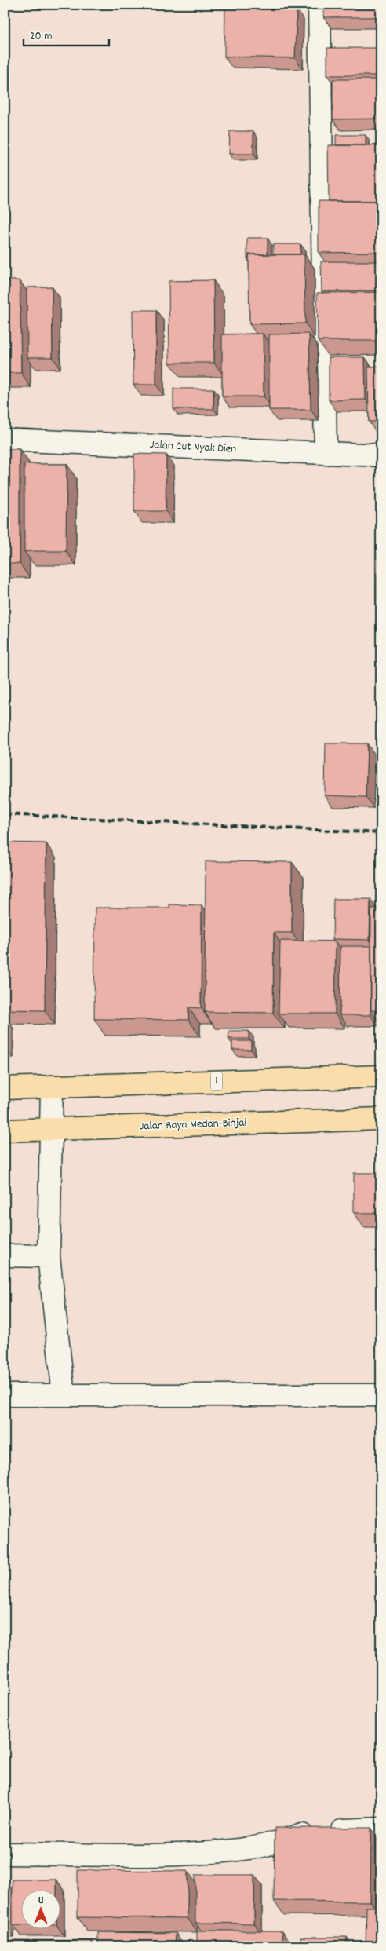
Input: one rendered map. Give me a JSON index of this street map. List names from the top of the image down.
{
  "streets": {
    "main road": ["1", "Jalan Raya Medan-Binjai"],
    "street": ["Jalan Cut Nyak Dien"]
  },
  "scale_bar": "20 m",
  "north": "top"
}
